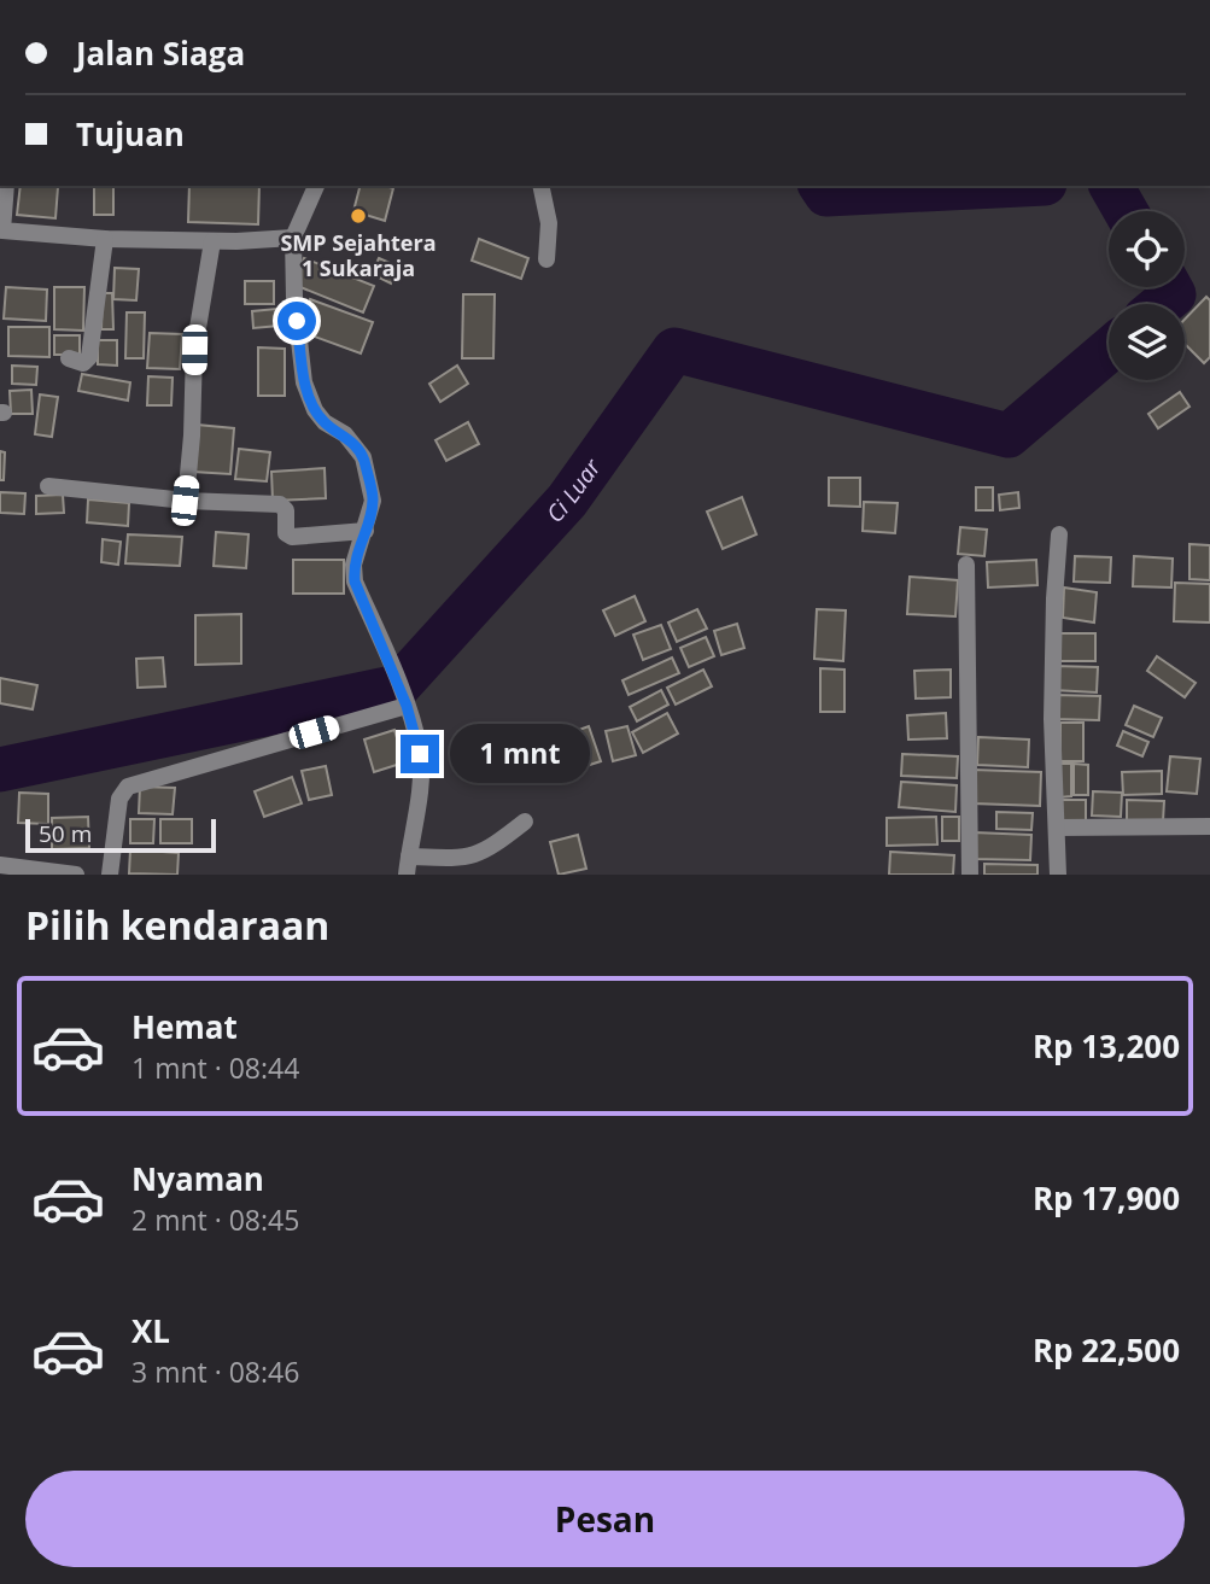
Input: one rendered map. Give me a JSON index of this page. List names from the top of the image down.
{
  "water": ["Ci Luar"],
  "places": ["SMP Sejahtera 1 Sukaraja"],
  "scale_bar": "50 m",
  "page": {
    "banner": ["Jalan Siaga", "Tujuan"],
    "bubble": "1 mnt",
    "scale": "50 m",
    "heading": "Pilih kendaraan",
    "list": [
      {
        "name": "Hemat",
        "note": "1 mnt · 08:44",
        "value": "Rp 13,200"
      },
      {
        "name": "Nyaman",
        "note": "2 mnt · 08:45",
        "value": "Rp 17,900"
      },
      {
        "name": "XL",
        "note": "3 mnt · 08:46",
        "value": "Rp 22,500"
      }
    ],
    "buttons": "Pesan"
  }
}
